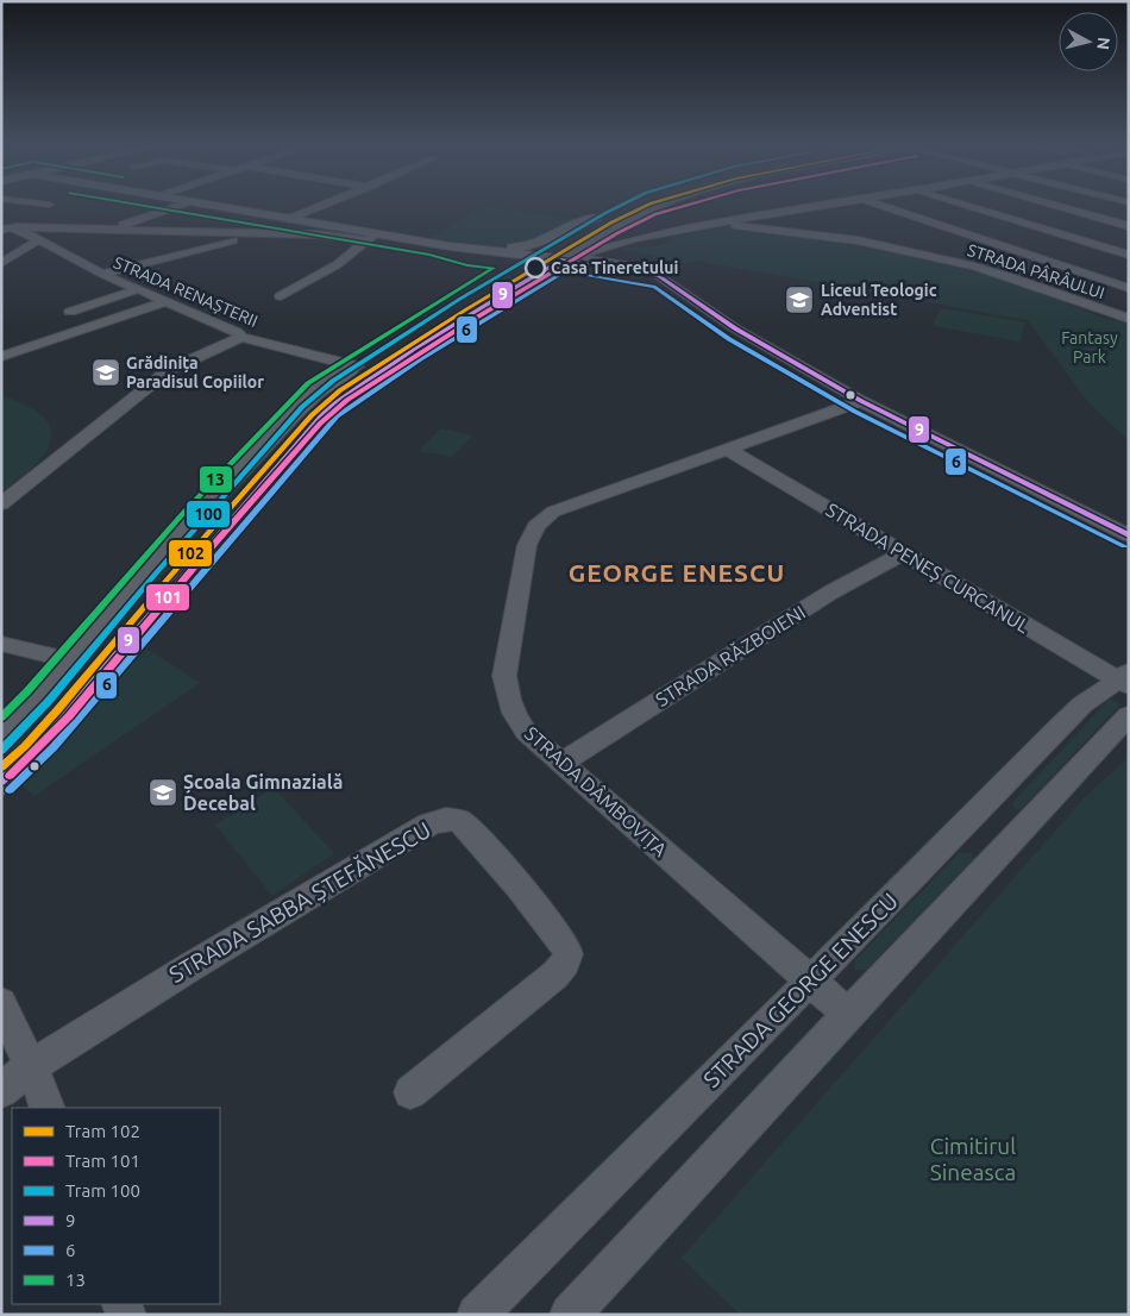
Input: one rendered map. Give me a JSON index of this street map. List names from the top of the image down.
{
  "streets": {
    "street": [
      "STRADA PÂRÂULUI",
      "STRADA RENAȘTERII",
      "STRADA PENEȘ CURCANUL",
      "STRADA RĂZBOIENI",
      "STRADA DÂMBOVIȚA",
      "STRADA SABBA ȘTEFĂNESCU",
      "STRADA GEORGE ENESCU"
    ]
  },
  "crossings": [
    ["STRADA PENEȘ CURCANUL", "STRADA RĂZBOIENI"],
    ["STRADA PENEȘ CURCANUL", "STRADA DÂMBOVIȚA"],
    ["STRADA PENEȘ CURCANUL", "STRADA GEORGE ENESCU"],
    ["STRADA RĂZBOIENI", "STRADA DÂMBOVIȚA"],
    ["STRADA DÂMBOVIȚA", "STRADA GEORGE ENESCU"]
  ],
  "districts": ["GEORGE ENESCU"],
  "parks": ["Fantasy Park", "Cimitirul Sineasca"],
  "places": {
    "other": ["Casa Tineretului"],
    "school or university": ["Liceul Teologic Adventist", "Grădinița Paradisul Copiilor", "Școala Gimnazială Decebal"]
  },
  "lines": [
    "tram line 102",
    "tram line 101",
    "tram line 100",
    "transit line 13",
    "transit line 9",
    "transit line 6"
  ],
  "legend": [
    "Tram 102",
    "Tram 101",
    "Tram 100",
    "9",
    "6",
    "13"
  ],
  "north": "right"
}
